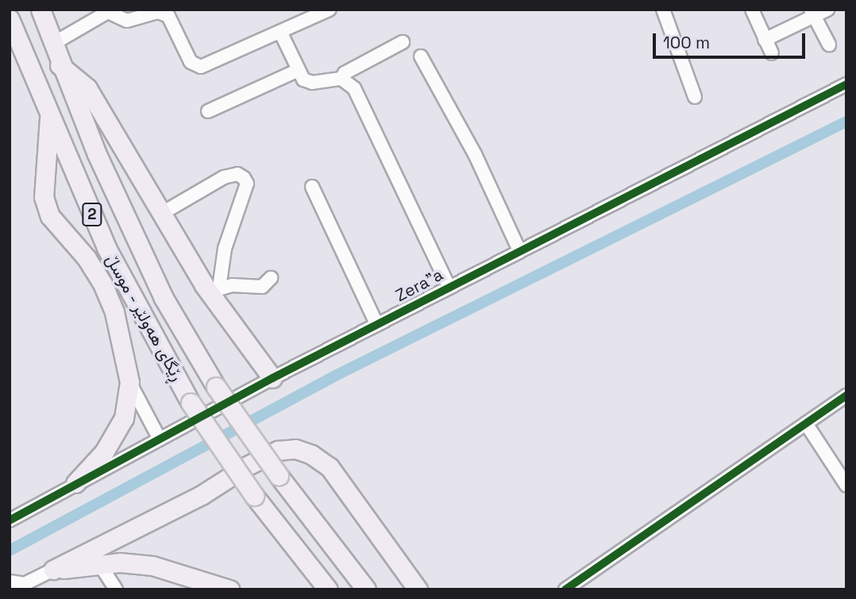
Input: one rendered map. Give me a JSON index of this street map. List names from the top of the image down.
{
  "streets": {
    "highway": ["2", "ڕێگای هەولێر - موسڵ"],
    "street": ["Zera\"a"]
  },
  "scale_bar": "100 m"
}
